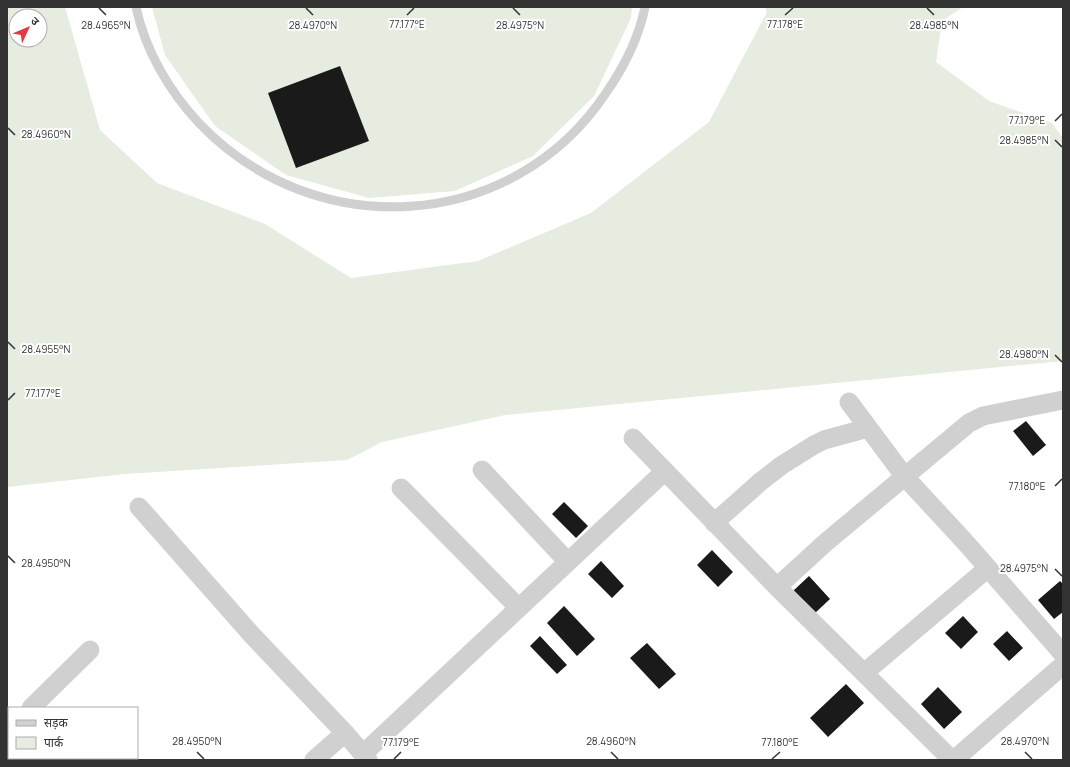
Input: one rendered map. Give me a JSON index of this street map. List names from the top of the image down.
{
  "legend": ["सड़क", "पार्क"],
  "north": "top right",
  "coordinates": [
    "77.177°E",
    "77.178°E",
    "28.4965°N",
    "28.4970°N",
    "28.4975°N",
    "28.4985°N",
    "77.179°E",
    "28.4960°N",
    "28.4955°N",
    "28.4980°N",
    "77.180°E",
    "28.4950°N"
  ]
}
